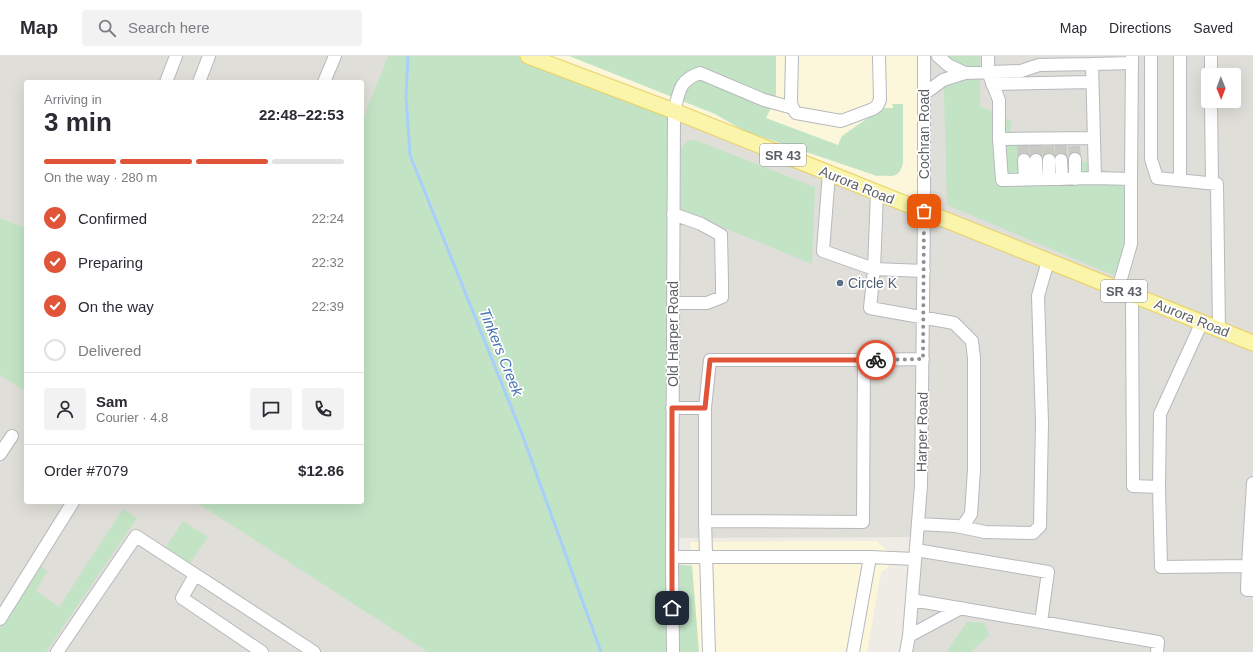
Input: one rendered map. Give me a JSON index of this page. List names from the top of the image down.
{
  "streets": {
    "main road": ["SR 43", "Aurora Road"],
    "street": ["Cochran Road", "Old Harper Road", "Harper Road"]
  },
  "crossings": [
    ["Cochran Road", "Aurora Road"],
    ["Cochran Road", "Harper Road"],
    ["Aurora Road", "Old Harper Road"],
    ["Aurora Road", "Harper Road"]
  ],
  "water": ["Tinkers Creek"],
  "places": ["Circle K"],
  "north": "bottom",
  "page": {
    "header": "Map",
    "search": "Search here",
    "nav": ["Map", "Directions", "Saved"],
    "heading": ["3 min", "Arriving in", "22:48–22:53"],
    "panel": [
      "Sam",
      "Courier · 4.8",
      "Order #7079",
      "$12.86"
    ],
    "bar": "On the way · 280 m",
    "list": [
      ["Confirmed", "22:24"],
      ["Preparing", "22:32"],
      ["On the way", "22:39"],
      "Delivered"
    ]
  }
}
